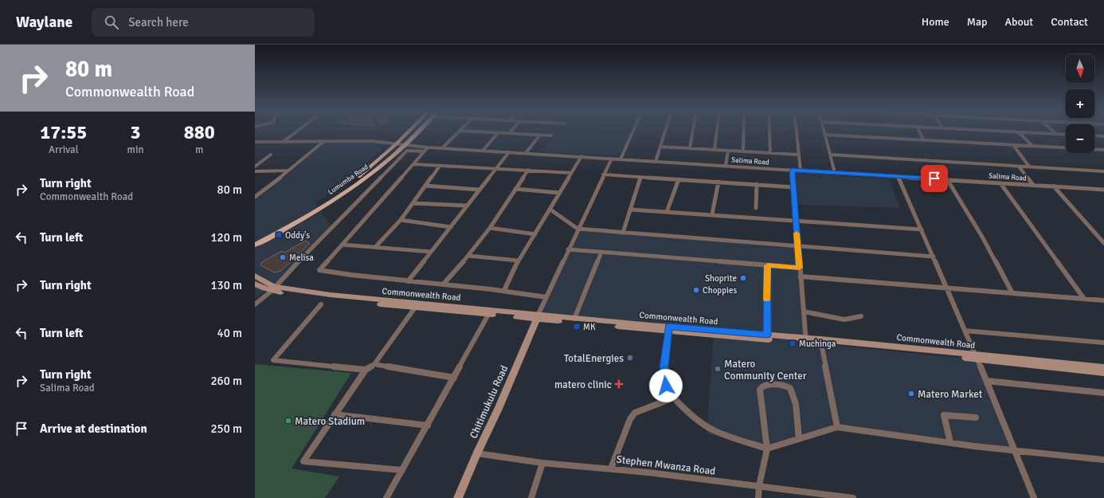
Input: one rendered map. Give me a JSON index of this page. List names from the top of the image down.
{
  "streets": {
    "main road": ["Lumumba Road", "Commonwealth Road", "Chitimukulu Road"],
    "street": ["Salima Road", "Stephen Mwanza Road"]
  },
  "crossings": [
    ["Salima Road", "Lumumba Road"],
    ["Commonwealth Road", "Chitimukulu Road"],
    ["Chitimukulu Road", "Stephen Mwanza Road"]
  ],
  "places": {
    "transit": ["Oddy's", "MK", "Muchinga"],
    "other": [
      "Melisa",
      "Shoprite",
      "Choppies",
      "TotalEnergies",
      "Matero Community Center",
      "Matero Market",
      "Matero Stadium"
    ],
    "health": ["matero clinic"]
  },
  "north": "bottom",
  "page": {
    "header": "Waylane",
    "search": "Search here",
    "nav": [
      "Home",
      "Map",
      "About",
      "Contact"
    ],
    "turn": ["80 m", "Commonwealth Road"],
    "map_buttons": ["+", "−"],
    "eta": [
      "17:55",
      "Arrival",
      "3",
      "min",
      "880",
      "m"
    ],
    "list": [
      {
        "name": "Turn right",
        "note": "Commonwealth Road",
        "value": "80 m"
      },
      {
        "name": "Turn left",
        "value": "120 m"
      },
      {
        "name": "Turn right",
        "value": "130 m"
      },
      {
        "name": "Turn left",
        "value": "40 m"
      },
      {
        "name": "Turn right",
        "note": "Salima Road",
        "value": "260 m"
      },
      {
        "name": "Arrive at destination",
        "value": "250 m"
      }
    ]
  }
}
